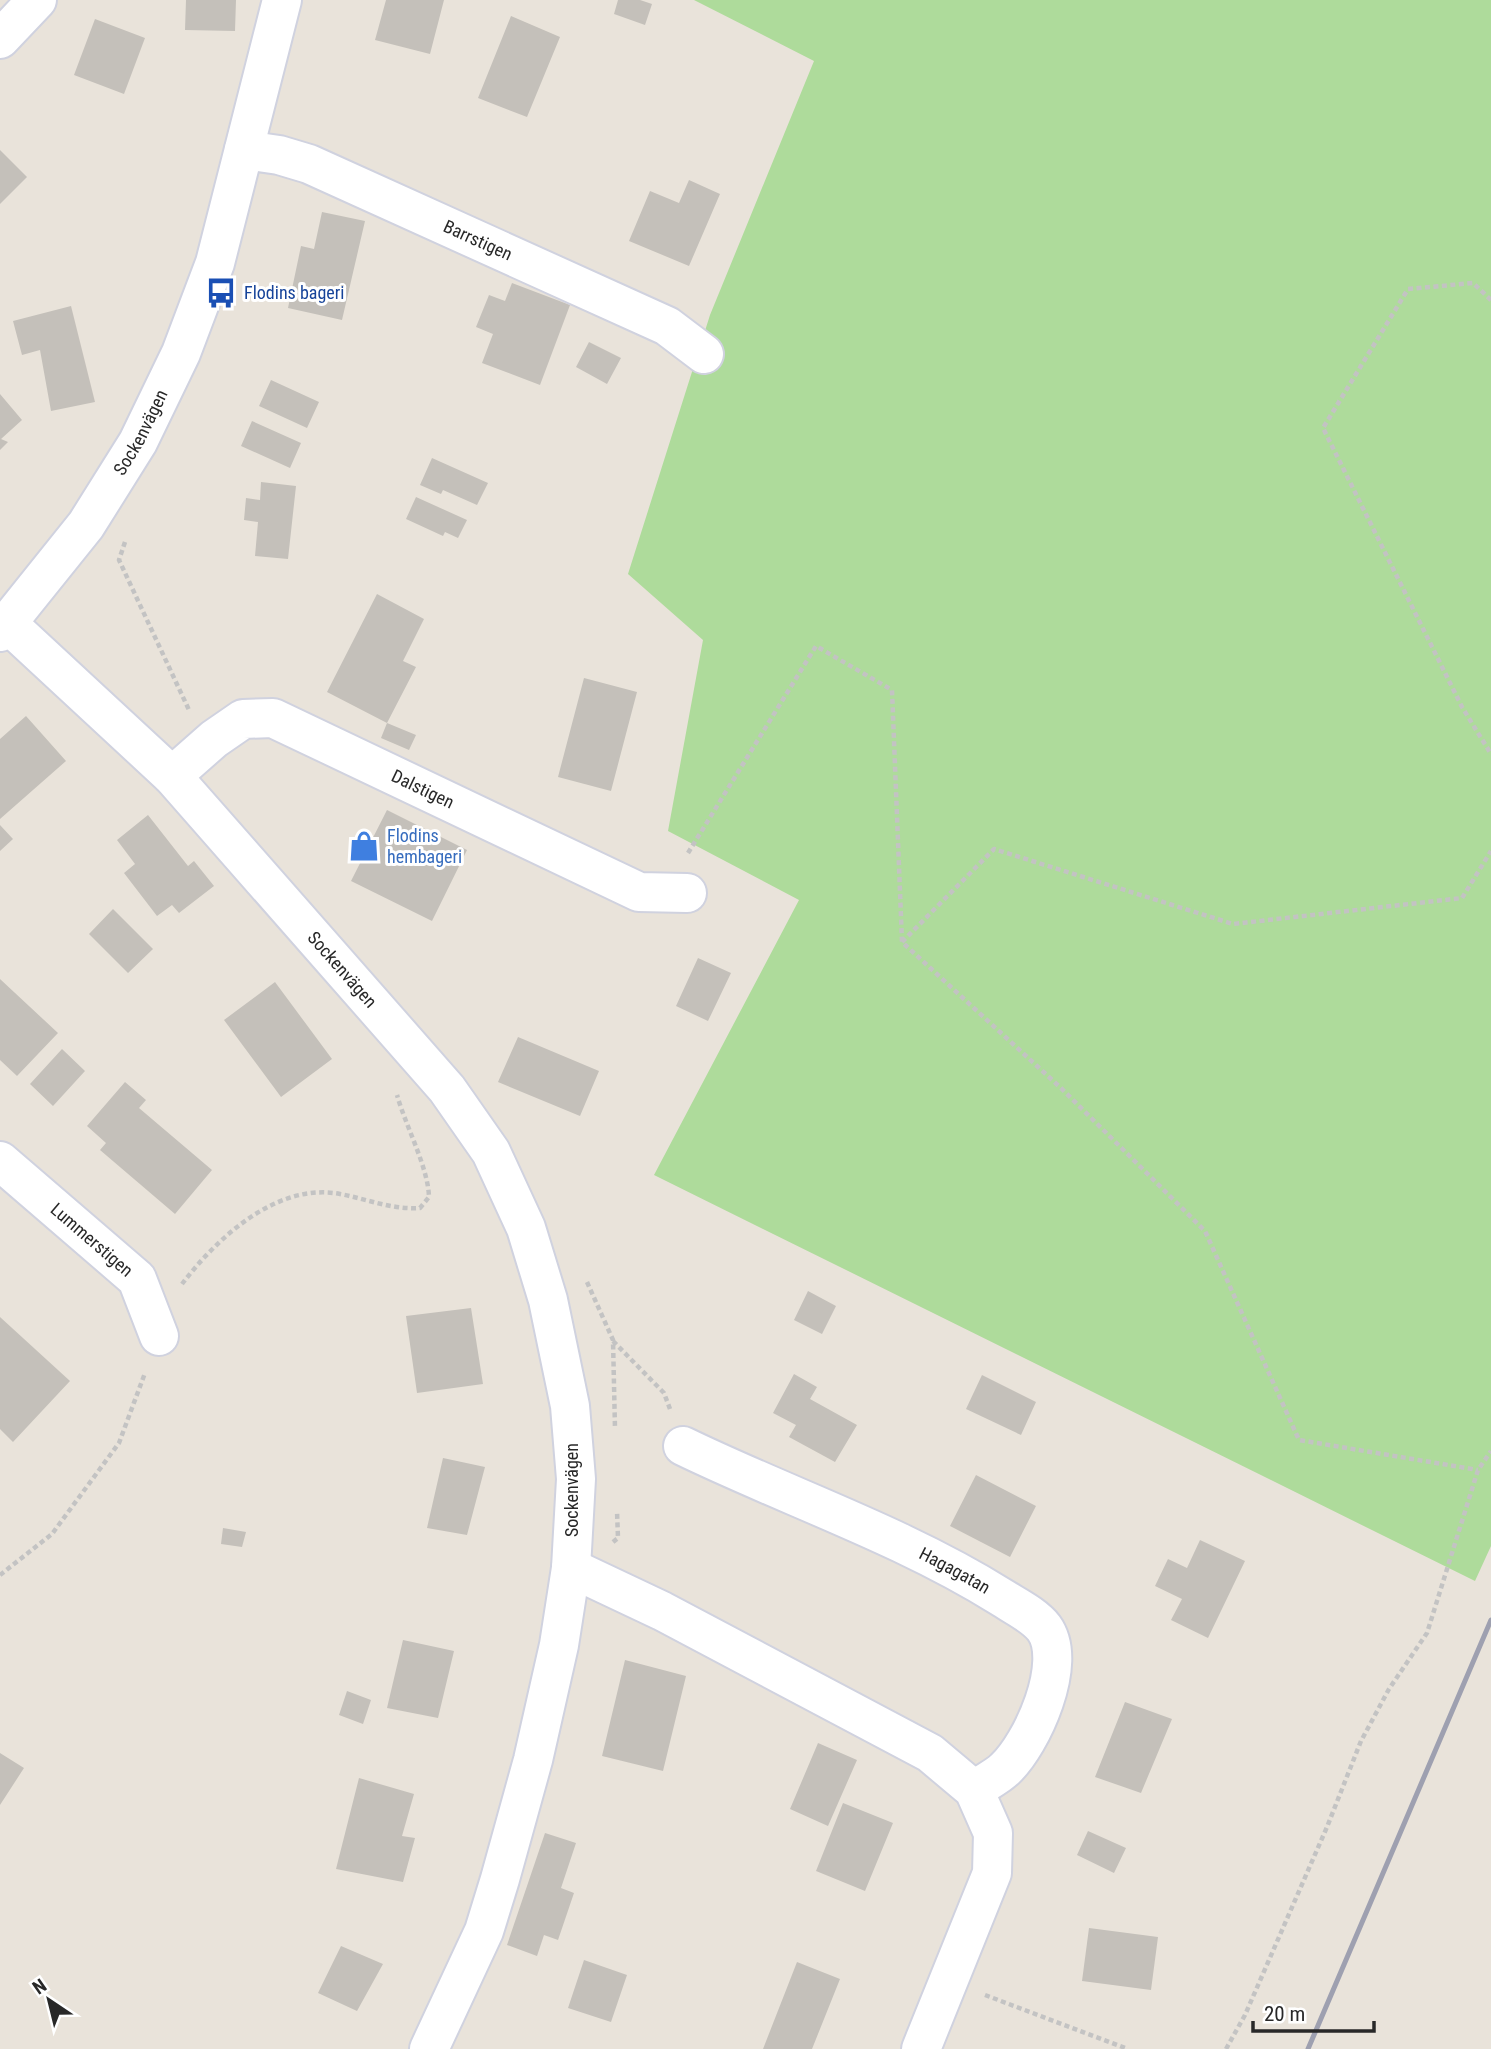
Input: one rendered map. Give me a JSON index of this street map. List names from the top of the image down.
{
  "streets": {
    "street": [
      "Barrstigen",
      "Sockenvägen",
      "Dalstigen",
      "Lummerstigen",
      "Hagagatan"
    ]
  },
  "crossings": [
    ["Barrstigen", "Sockenvägen"],
    ["Sockenvägen", "Dalstigen"]
  ],
  "places": {
    "bus stop": ["Flodins bageri"],
    "shop": ["Flodins hembageri"]
  },
  "scale_bar": "20 m",
  "north": "top left"
}
